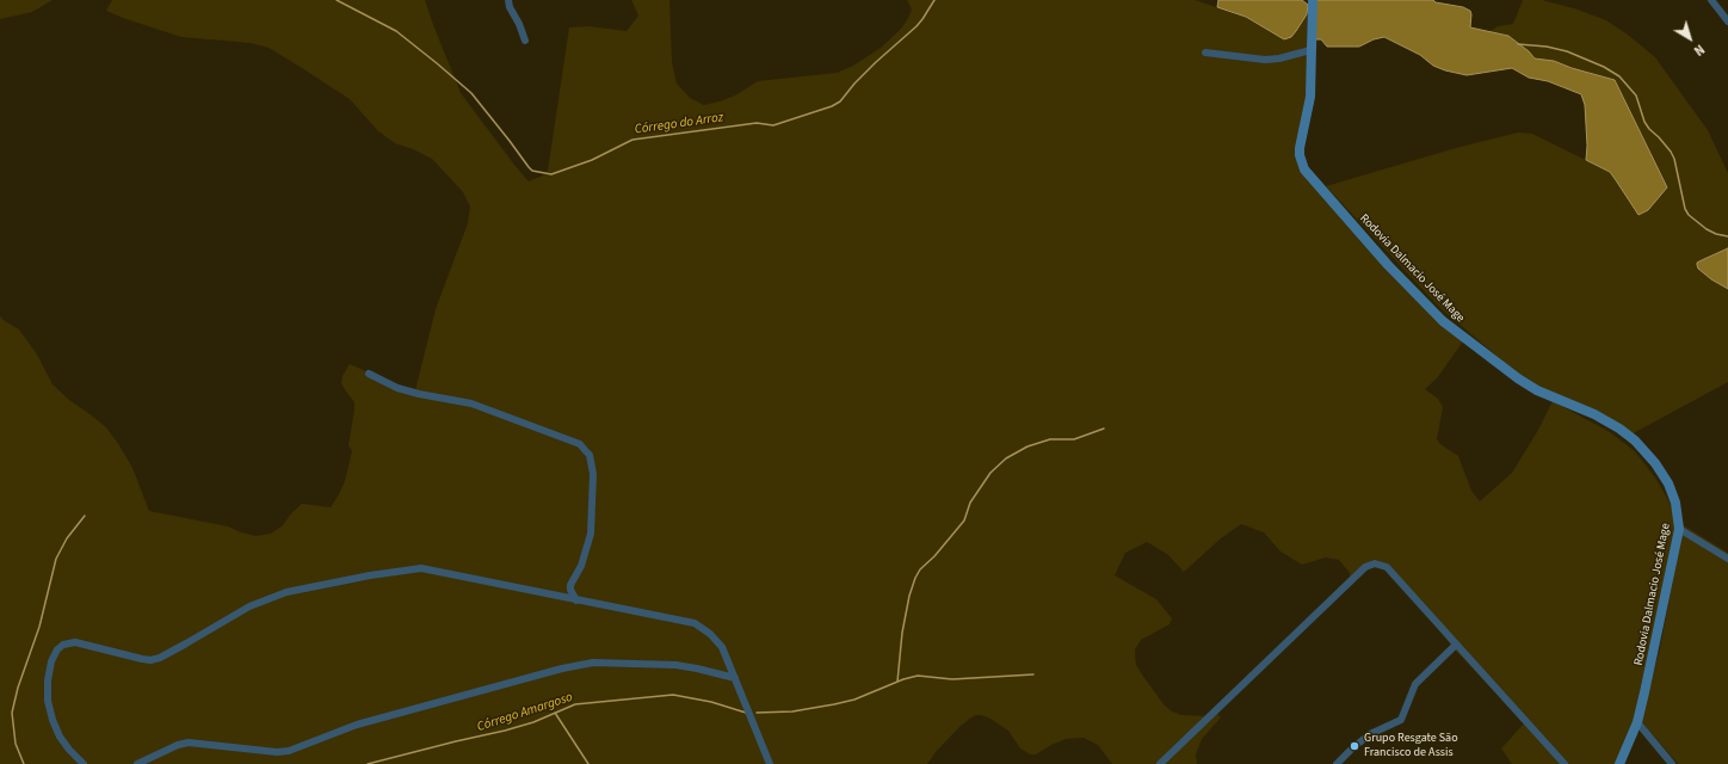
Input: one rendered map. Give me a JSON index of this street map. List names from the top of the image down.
{
  "streets": {
    "street": ["Rodovia Dalmacio José Mage"]
  },
  "water": ["Córrego do Arroz", "Córrego Amargoso"],
  "places": ["Grupo Resgate São Francisco de Assis"],
  "north": "bottom right"
}
